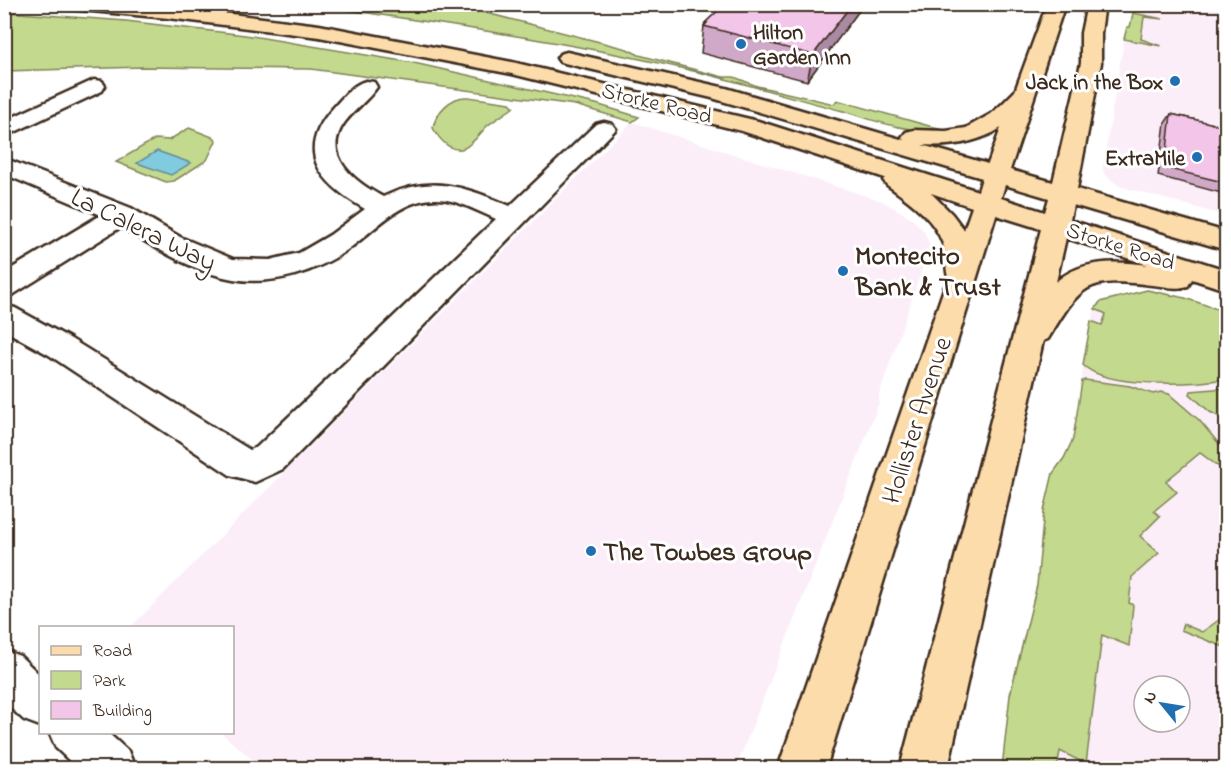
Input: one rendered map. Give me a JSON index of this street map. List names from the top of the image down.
{
  "streets": {
    "main road": ["Storke Road", "Hollister Avenue"],
    "street": ["La Calera Way"]
  },
  "crossings": [
    ["Storke Road", "Hollister Avenue"]
  ],
  "places": [
    "Hilton Garden Inn",
    "Jack in the Box",
    "ExtraMile",
    "Montecito Bank & Trust",
    "The Towbes Group"
  ],
  "legend": ["Road", "Park", "Building"],
  "north": "top left"
}
